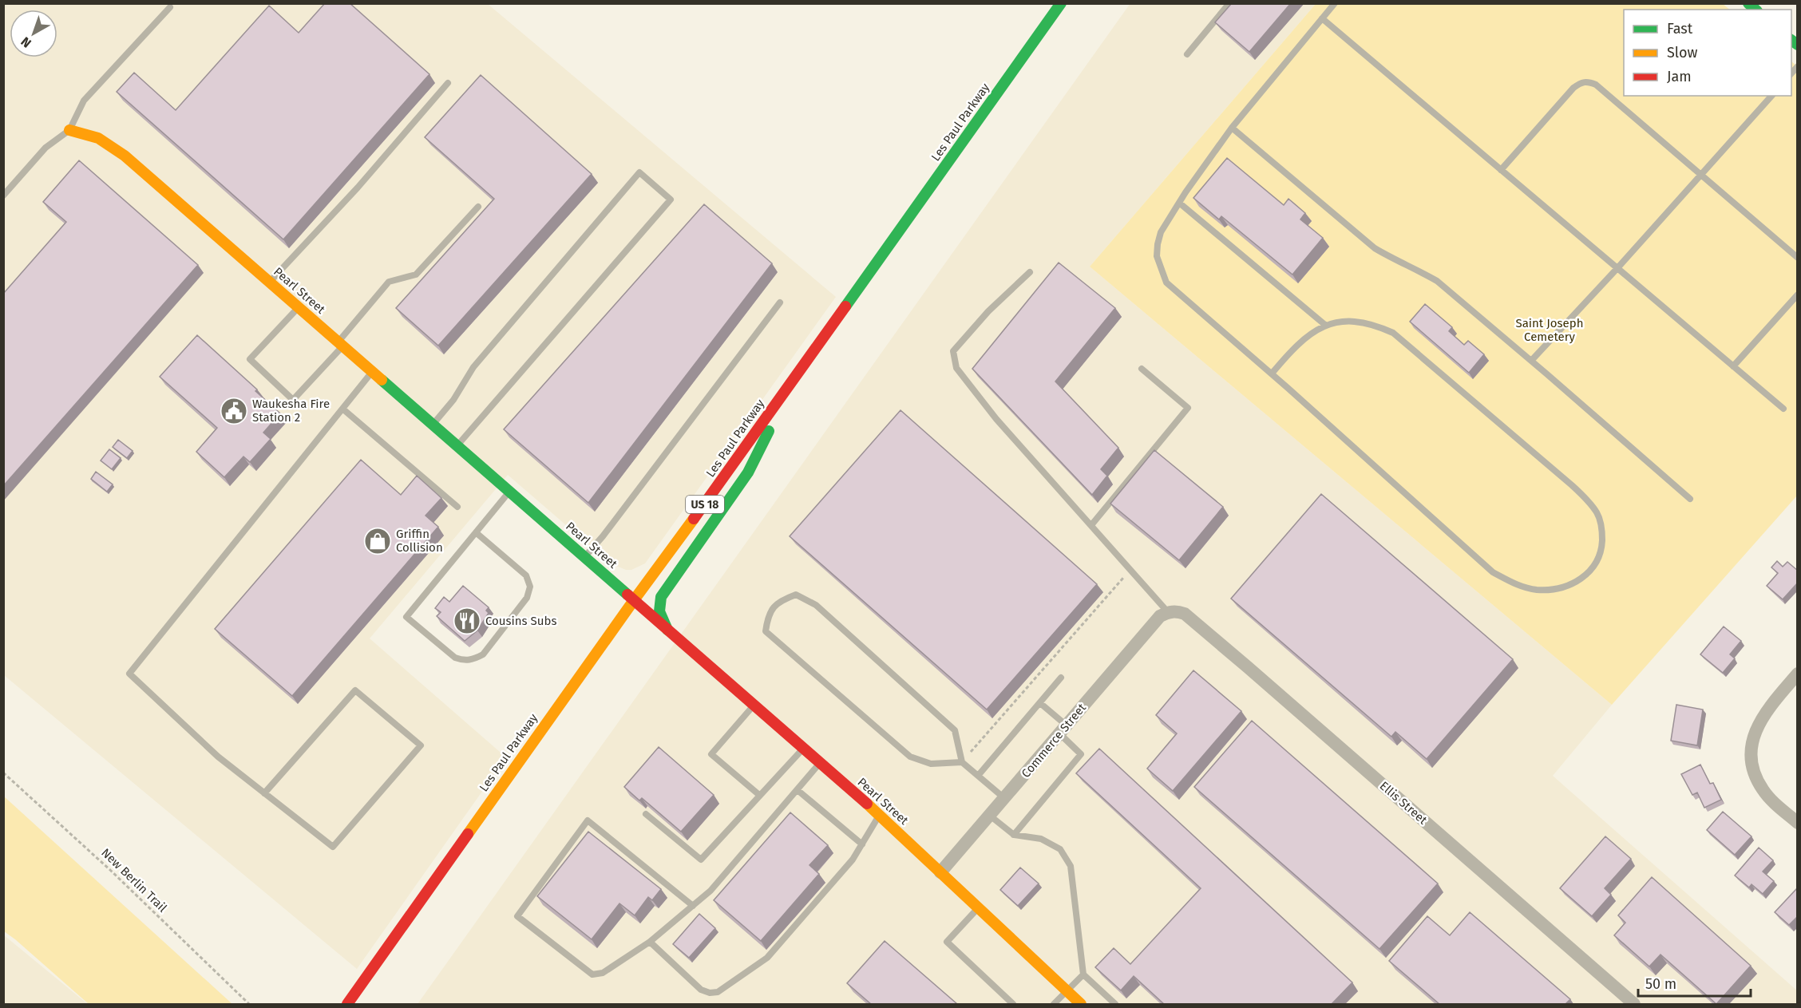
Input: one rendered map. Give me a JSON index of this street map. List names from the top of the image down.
{
  "streets": {
    "main road": ["Les Paul Parkway", "Pearl Street", "US 18"],
    "street": ["Commerce Street", "Ellis Street"],
    "path": ["New Berlin Trail"]
  },
  "crossings": [
    ["Les Paul Parkway", "Pearl Street"],
    ["Pearl Street", "Commerce Street"],
    ["Commerce Street", "Ellis Street"]
  ],
  "parks": ["Saint Joseph Cemetery"],
  "places": {
    "public building": ["Waukesha Fire Station 2"],
    "shop": ["Griffin Collision"],
    "restaurant": ["Cousins Subs"]
  },
  "legend": ["Fast", "Slow", "Jam"],
  "scale_bar": "50 m",
  "north": "bottom left"
}
